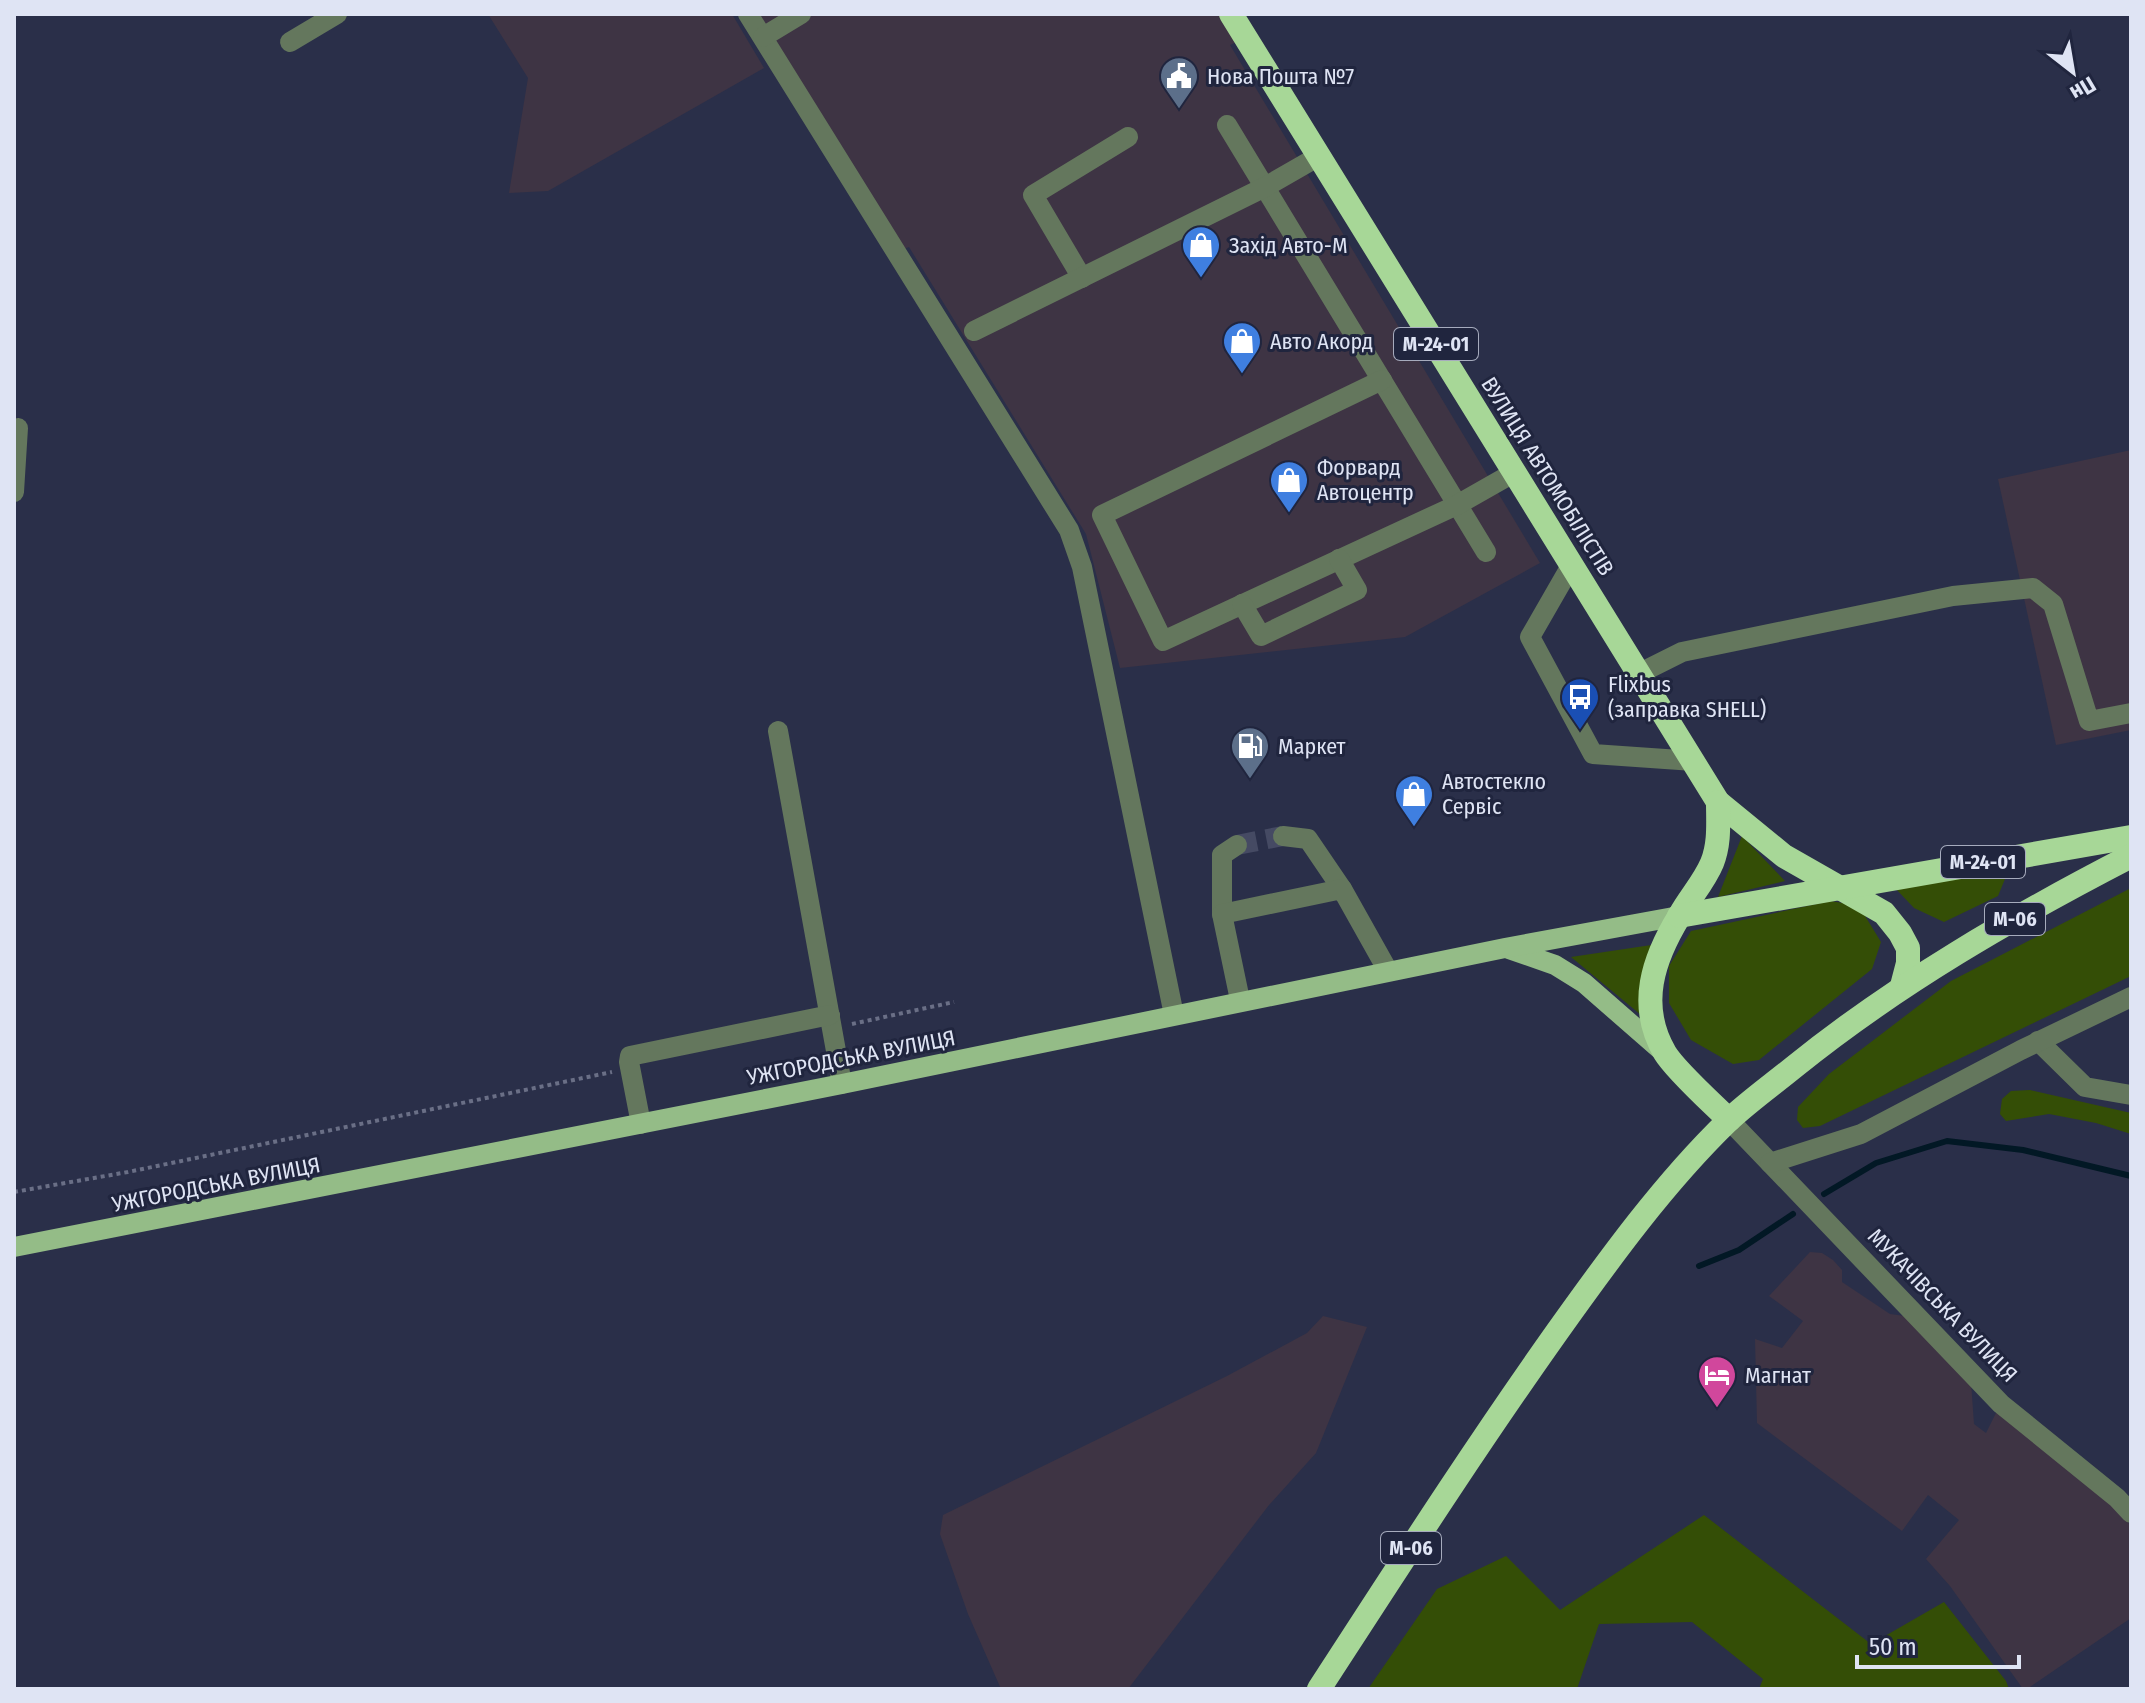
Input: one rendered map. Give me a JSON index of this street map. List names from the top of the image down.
{
  "streets": {
    "highway": ["М-24-01", "ВУЛИЦЯ АВТОМОБІЛІСТІВ", "М-06"],
    "main road": ["УЖГОРОДСЬКА ВУЛИЦЯ"],
    "street": ["МУКАЧІВСЬКА ВУЛИЦЯ"]
  },
  "crossings": [
    ["М-24-01", "ВУЛИЦЯ АВТОМОБІЛІСТІВ"],
    ["М-24-01", "М-06"],
    ["М-06", "МУКАЧІВСЬКА ВУЛИЦЯ"]
  ],
  "places": {
    "public building": ["Нова Пошта №7"],
    "shop": [
      "Захід Авто-М",
      "Авто Акорд",
      "Форвард Автоцентр",
      "Автостекло Сервіс"
    ],
    "bus stop": ["Flixbus (заправка SHELL)"],
    "fuel station": ["Маркет"],
    "hotel": ["Магнат"]
  },
  "scale_bar": "50 m",
  "north": "bottom right"
}
